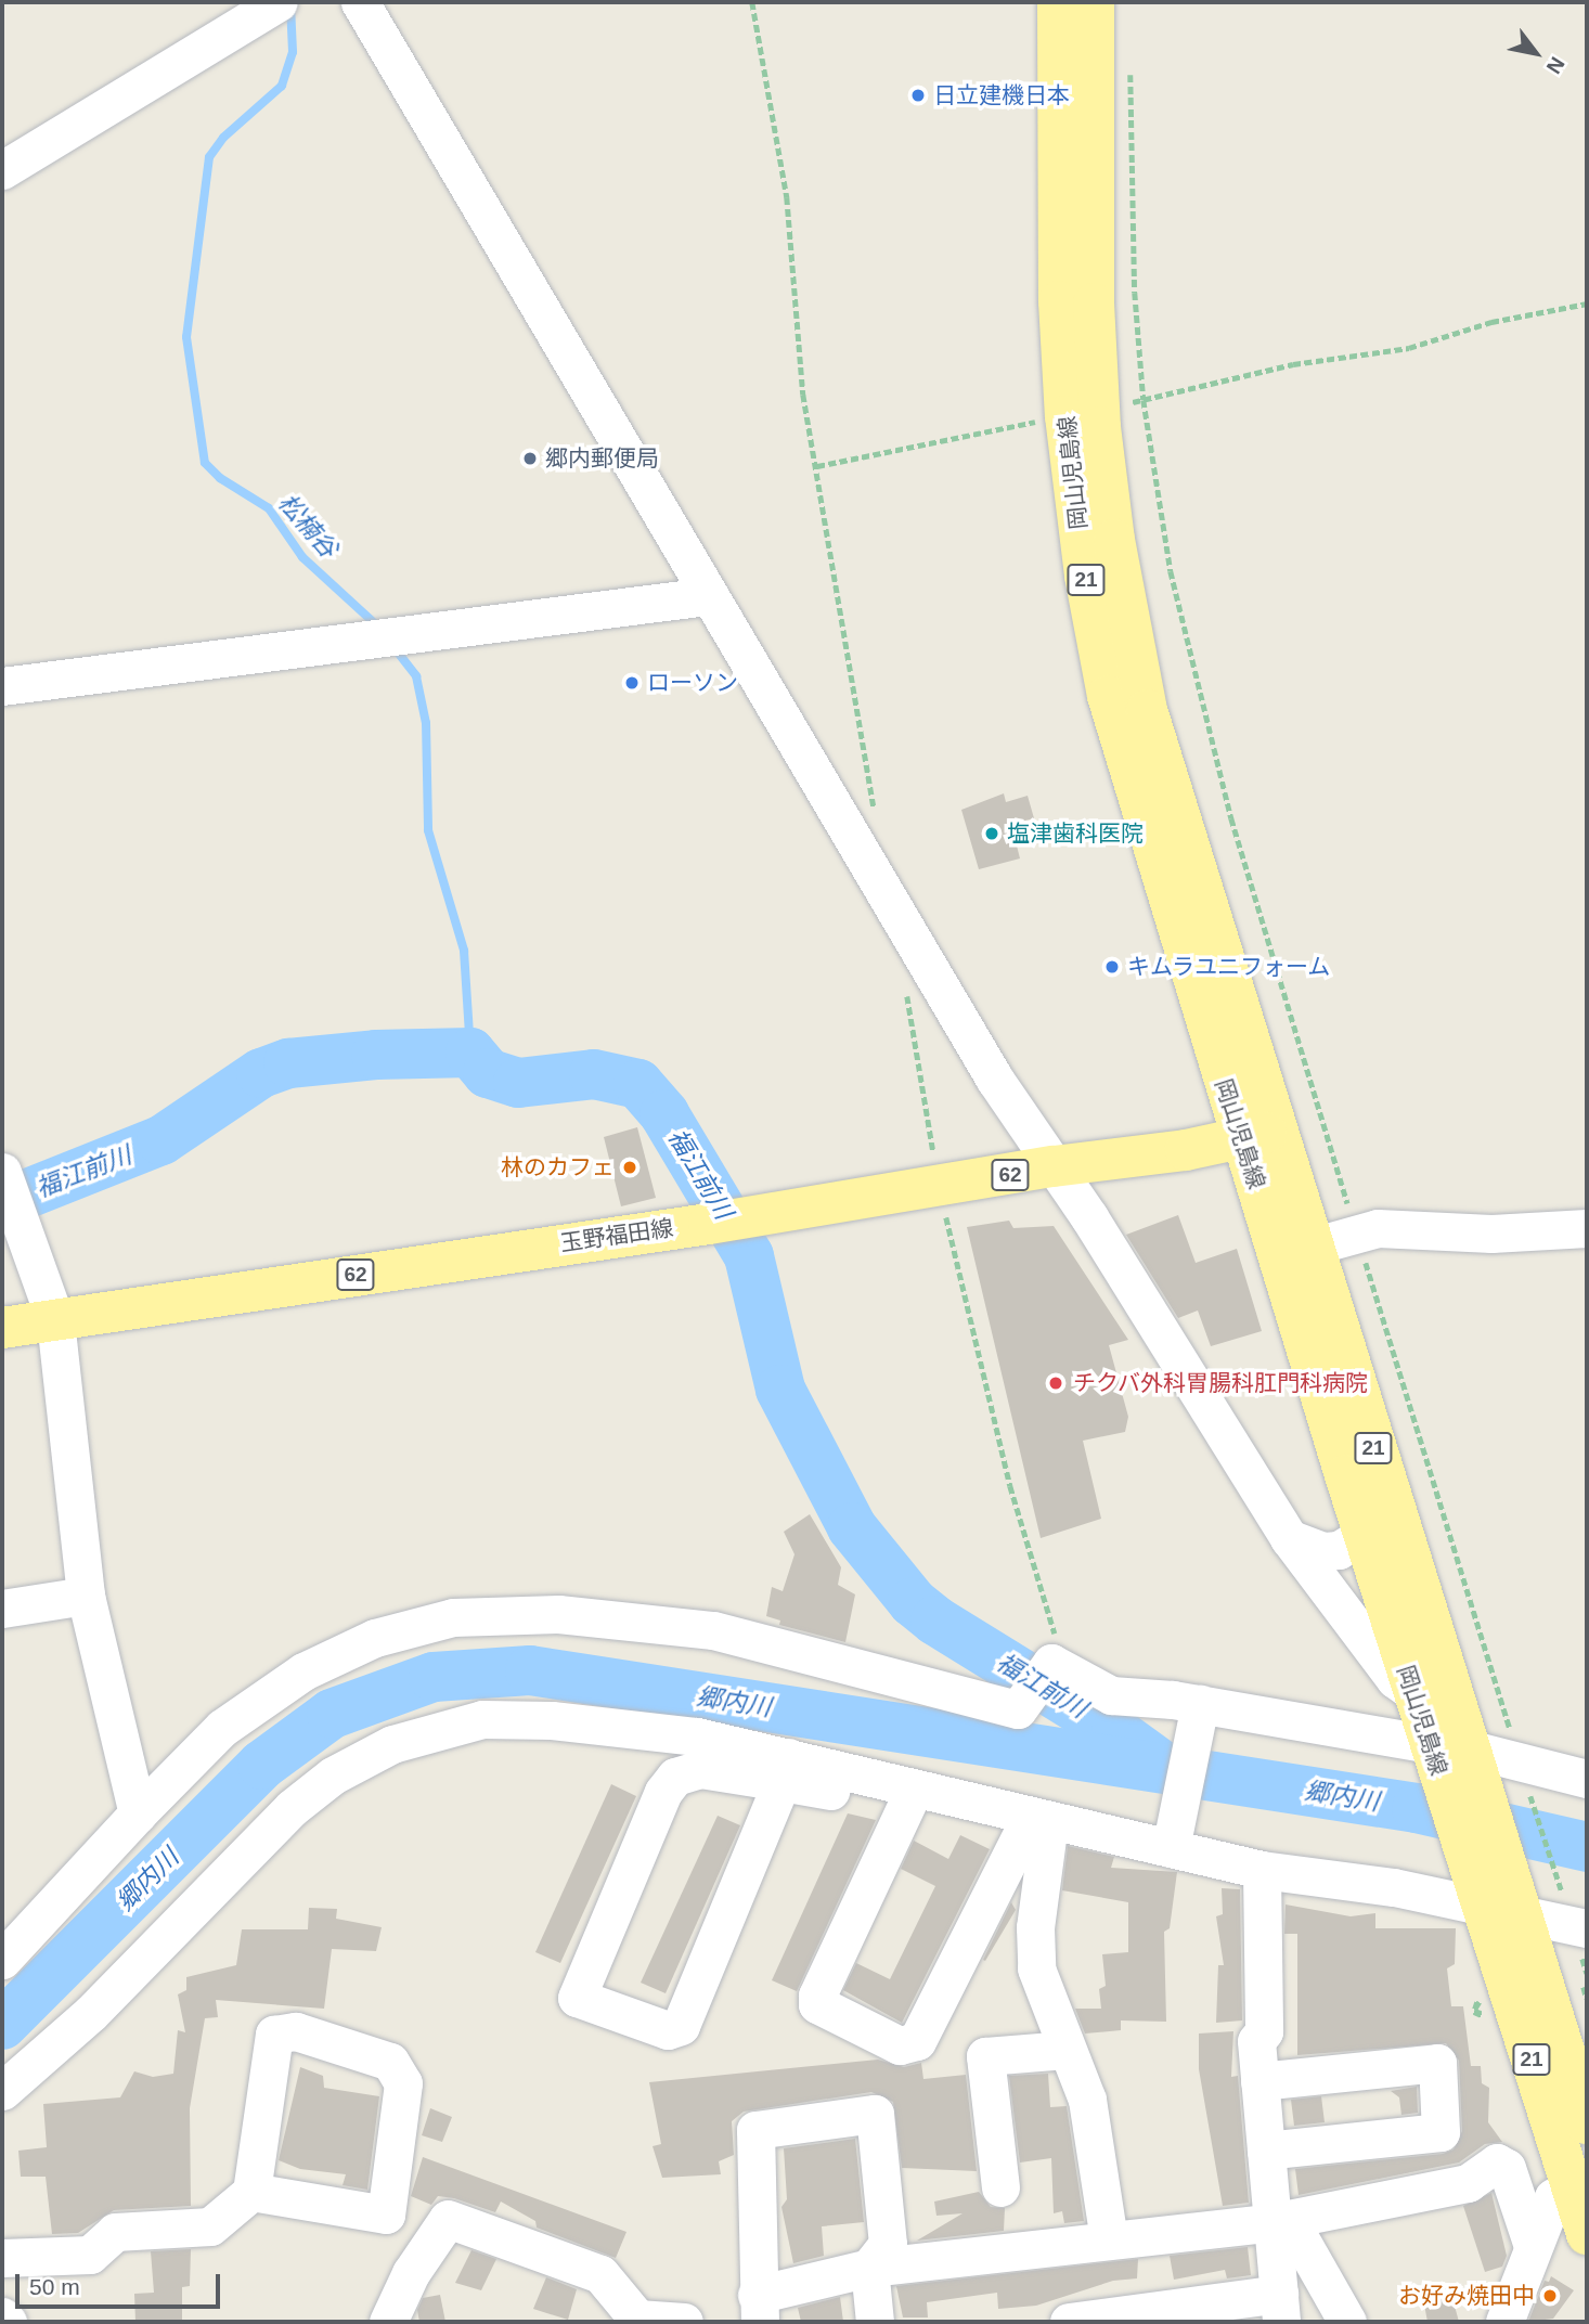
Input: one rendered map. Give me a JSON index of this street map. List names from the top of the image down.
{
  "streets": {
    "main road": [
      "岡山児島線",
      "21",
      "62",
      "玉野福田線"
    ]
  },
  "crossings": [
    ["岡山児島線", "玉野福田線"]
  ],
  "water": ["松楠谷", "福江前川", "郷内川"],
  "places": [
    "日立建機日本",
    "郷内郵便局",
    "ローソン",
    "塩津歯科医院",
    "キムラユニフォーム",
    "林のカフェ",
    "チクバ外科胃腸科肛門科病院",
    "お好み焼田中"
  ],
  "scale_bar": "50 m",
  "north": "bottom right"
}
